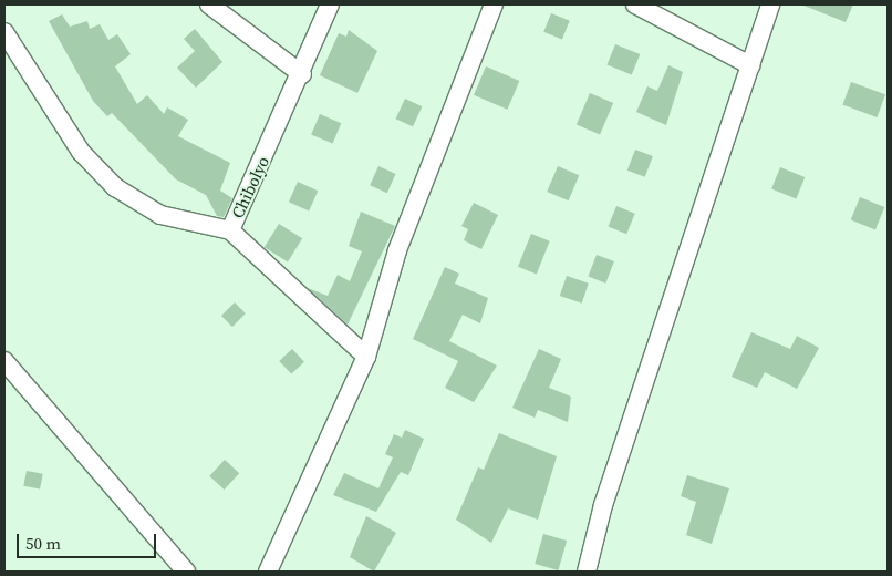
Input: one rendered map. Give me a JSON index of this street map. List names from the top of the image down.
{
  "streets": {
    "street": ["Chibolyo"]
  },
  "scale_bar": "50 m"
}
